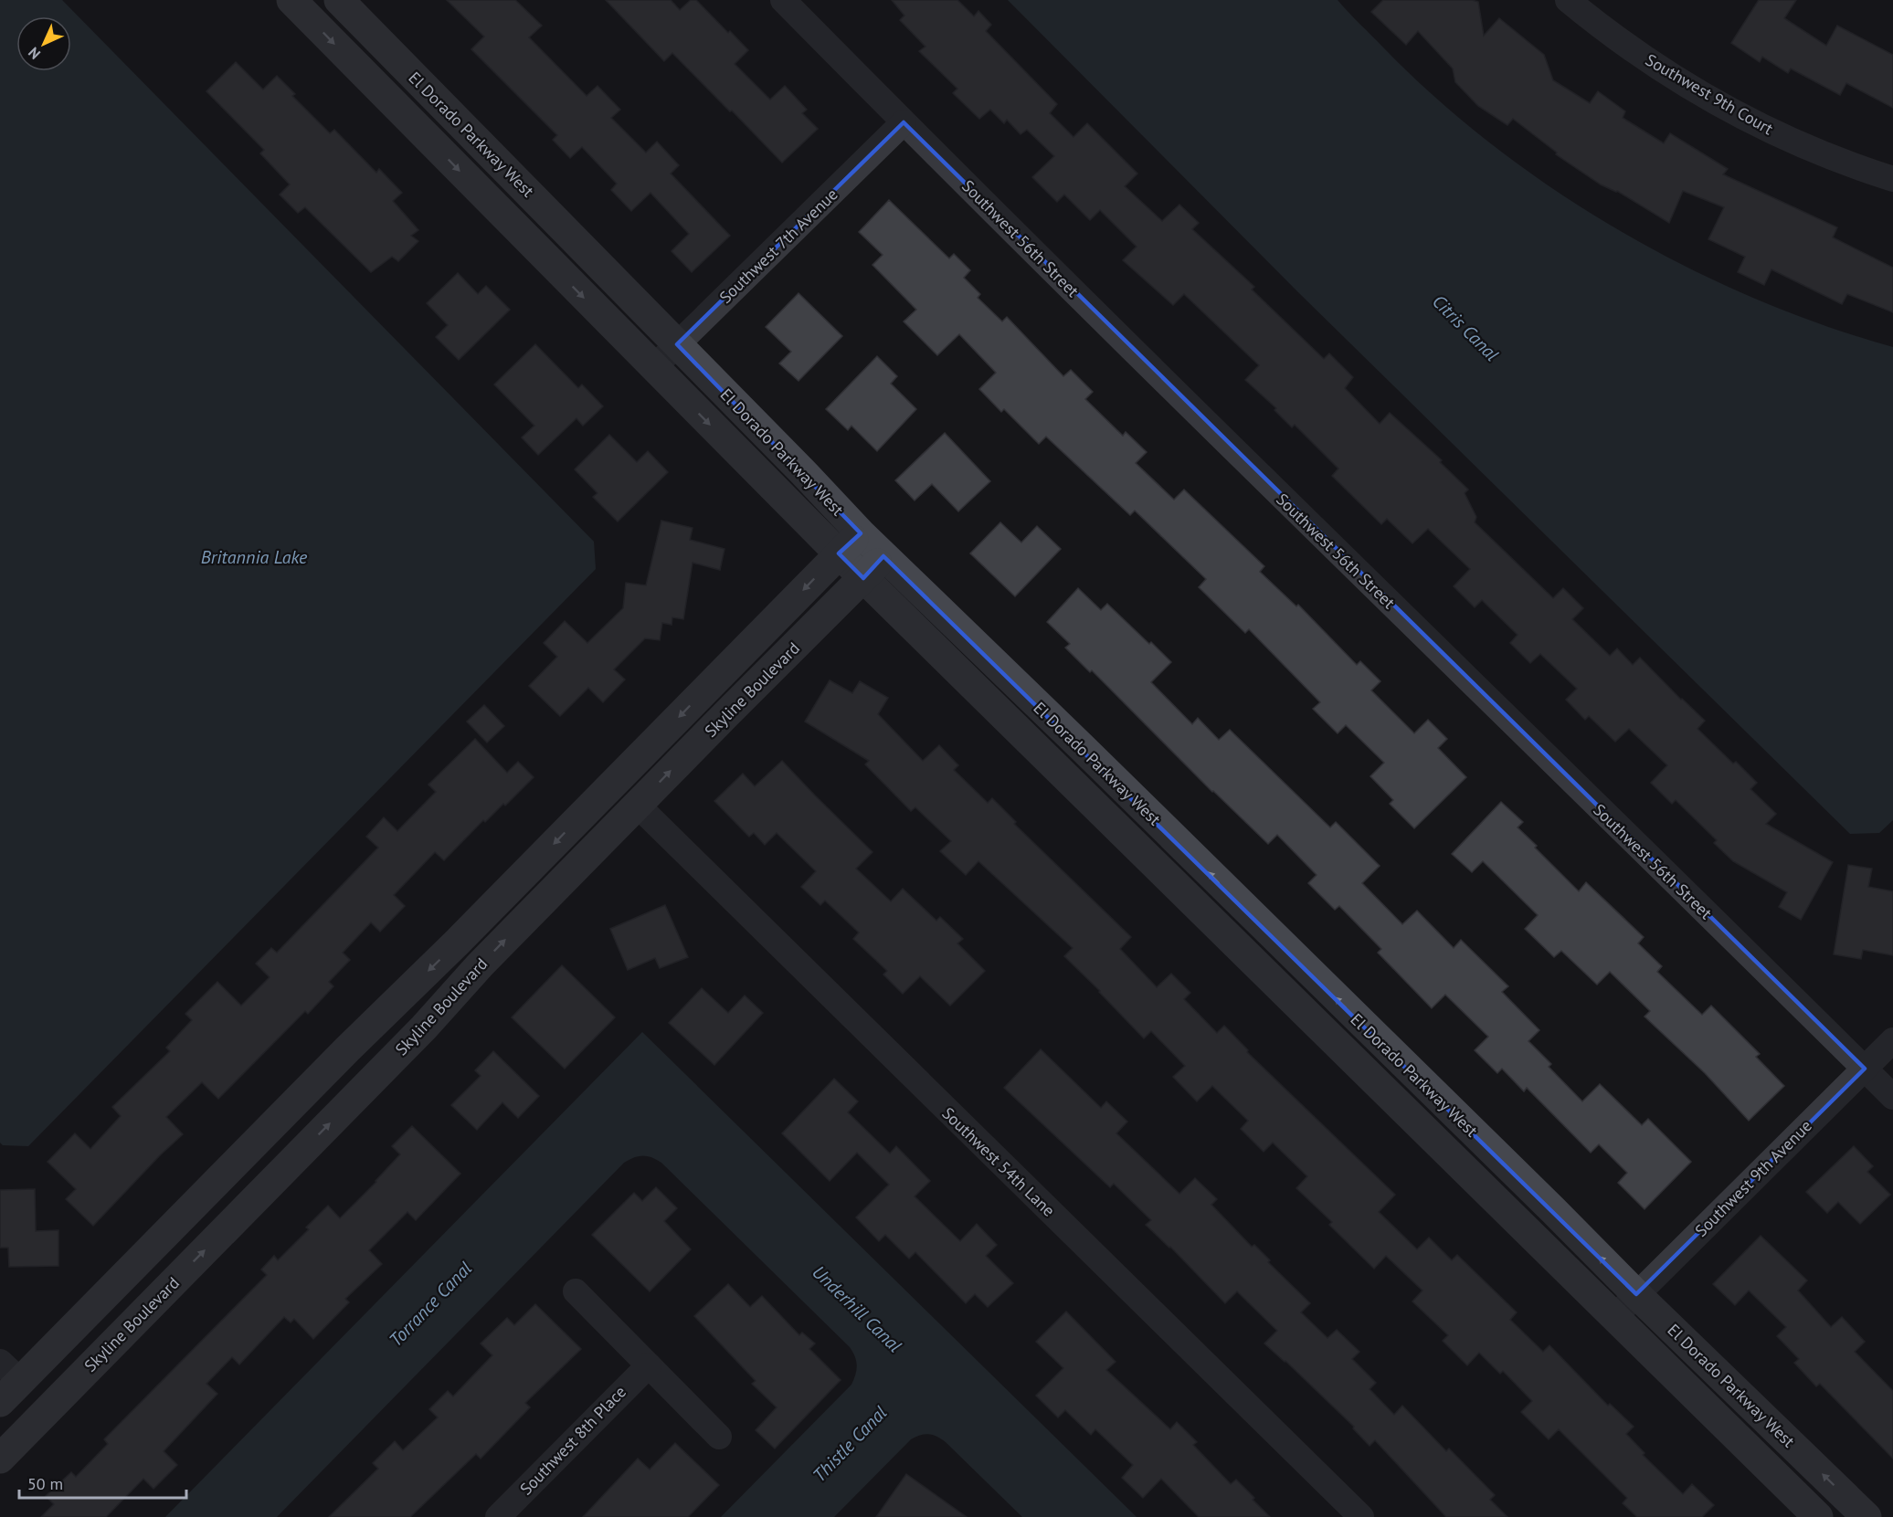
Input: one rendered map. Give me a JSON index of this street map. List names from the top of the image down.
{
  "streets": {
    "street": [
      "Southwest 9th Court",
      "El Dorado Parkway West",
      "Southwest 56th Street",
      "Southwest 7th Avenue",
      "Skyline Boulevard",
      "Southwest 54th Lane",
      "Southwest 9th Avenue",
      "Southwest 8th Place"
    ]
  },
  "crossings": [
    ["El Dorado Parkway West", "Southwest 7th Avenue"],
    ["El Dorado Parkway West", "Skyline Boulevard"],
    ["El Dorado Parkway West", "Southwest 9th Avenue"],
    ["Southwest 56th Street", "Southwest 7th Avenue"],
    ["Southwest 56th Street", "Southwest 9th Avenue"],
    ["Skyline Boulevard", "Southwest 54th Lane"]
  ],
  "water": [
    "Citris Canal",
    "Britannia Lake",
    "Torrance Canal",
    "Underhill Canal",
    "Thistle Canal"
  ],
  "scale_bar": "50 m",
  "north": "bottom left"
}
